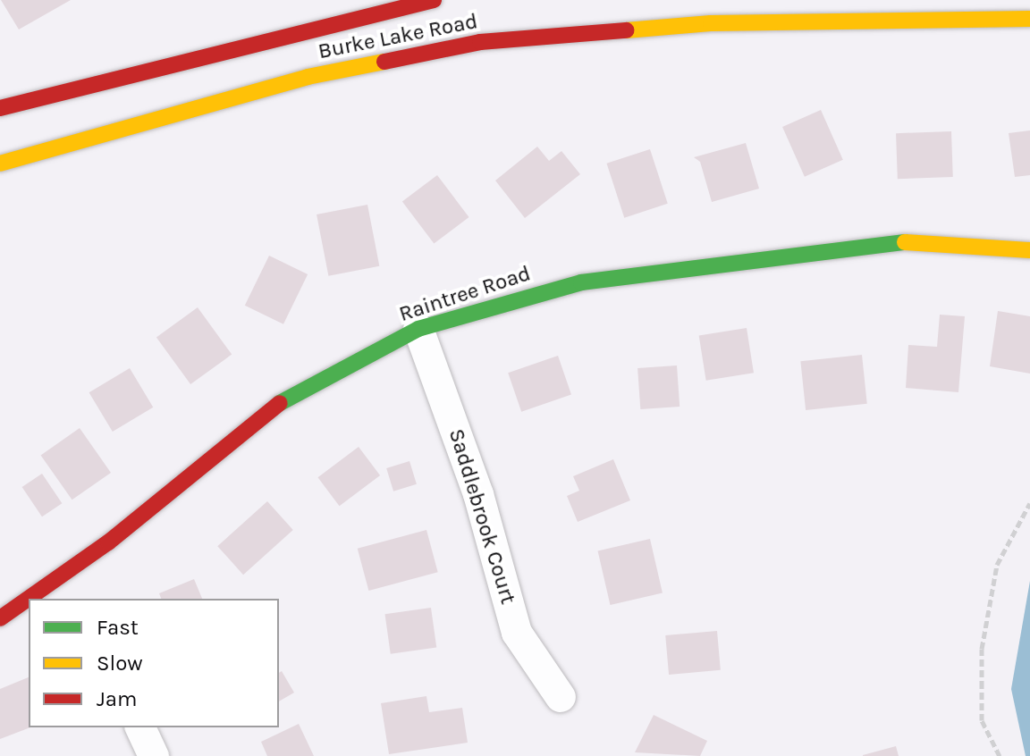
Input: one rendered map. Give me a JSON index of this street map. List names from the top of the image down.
{
  "streets": {
    "main road": ["Burke Lake Road", "Raintree Road"],
    "street": ["Saddlebrook Court"]
  },
  "crossings": [
    ["Raintree Road", "Saddlebrook Court"]
  ],
  "legend": ["Fast", "Slow", "Jam"]
}
